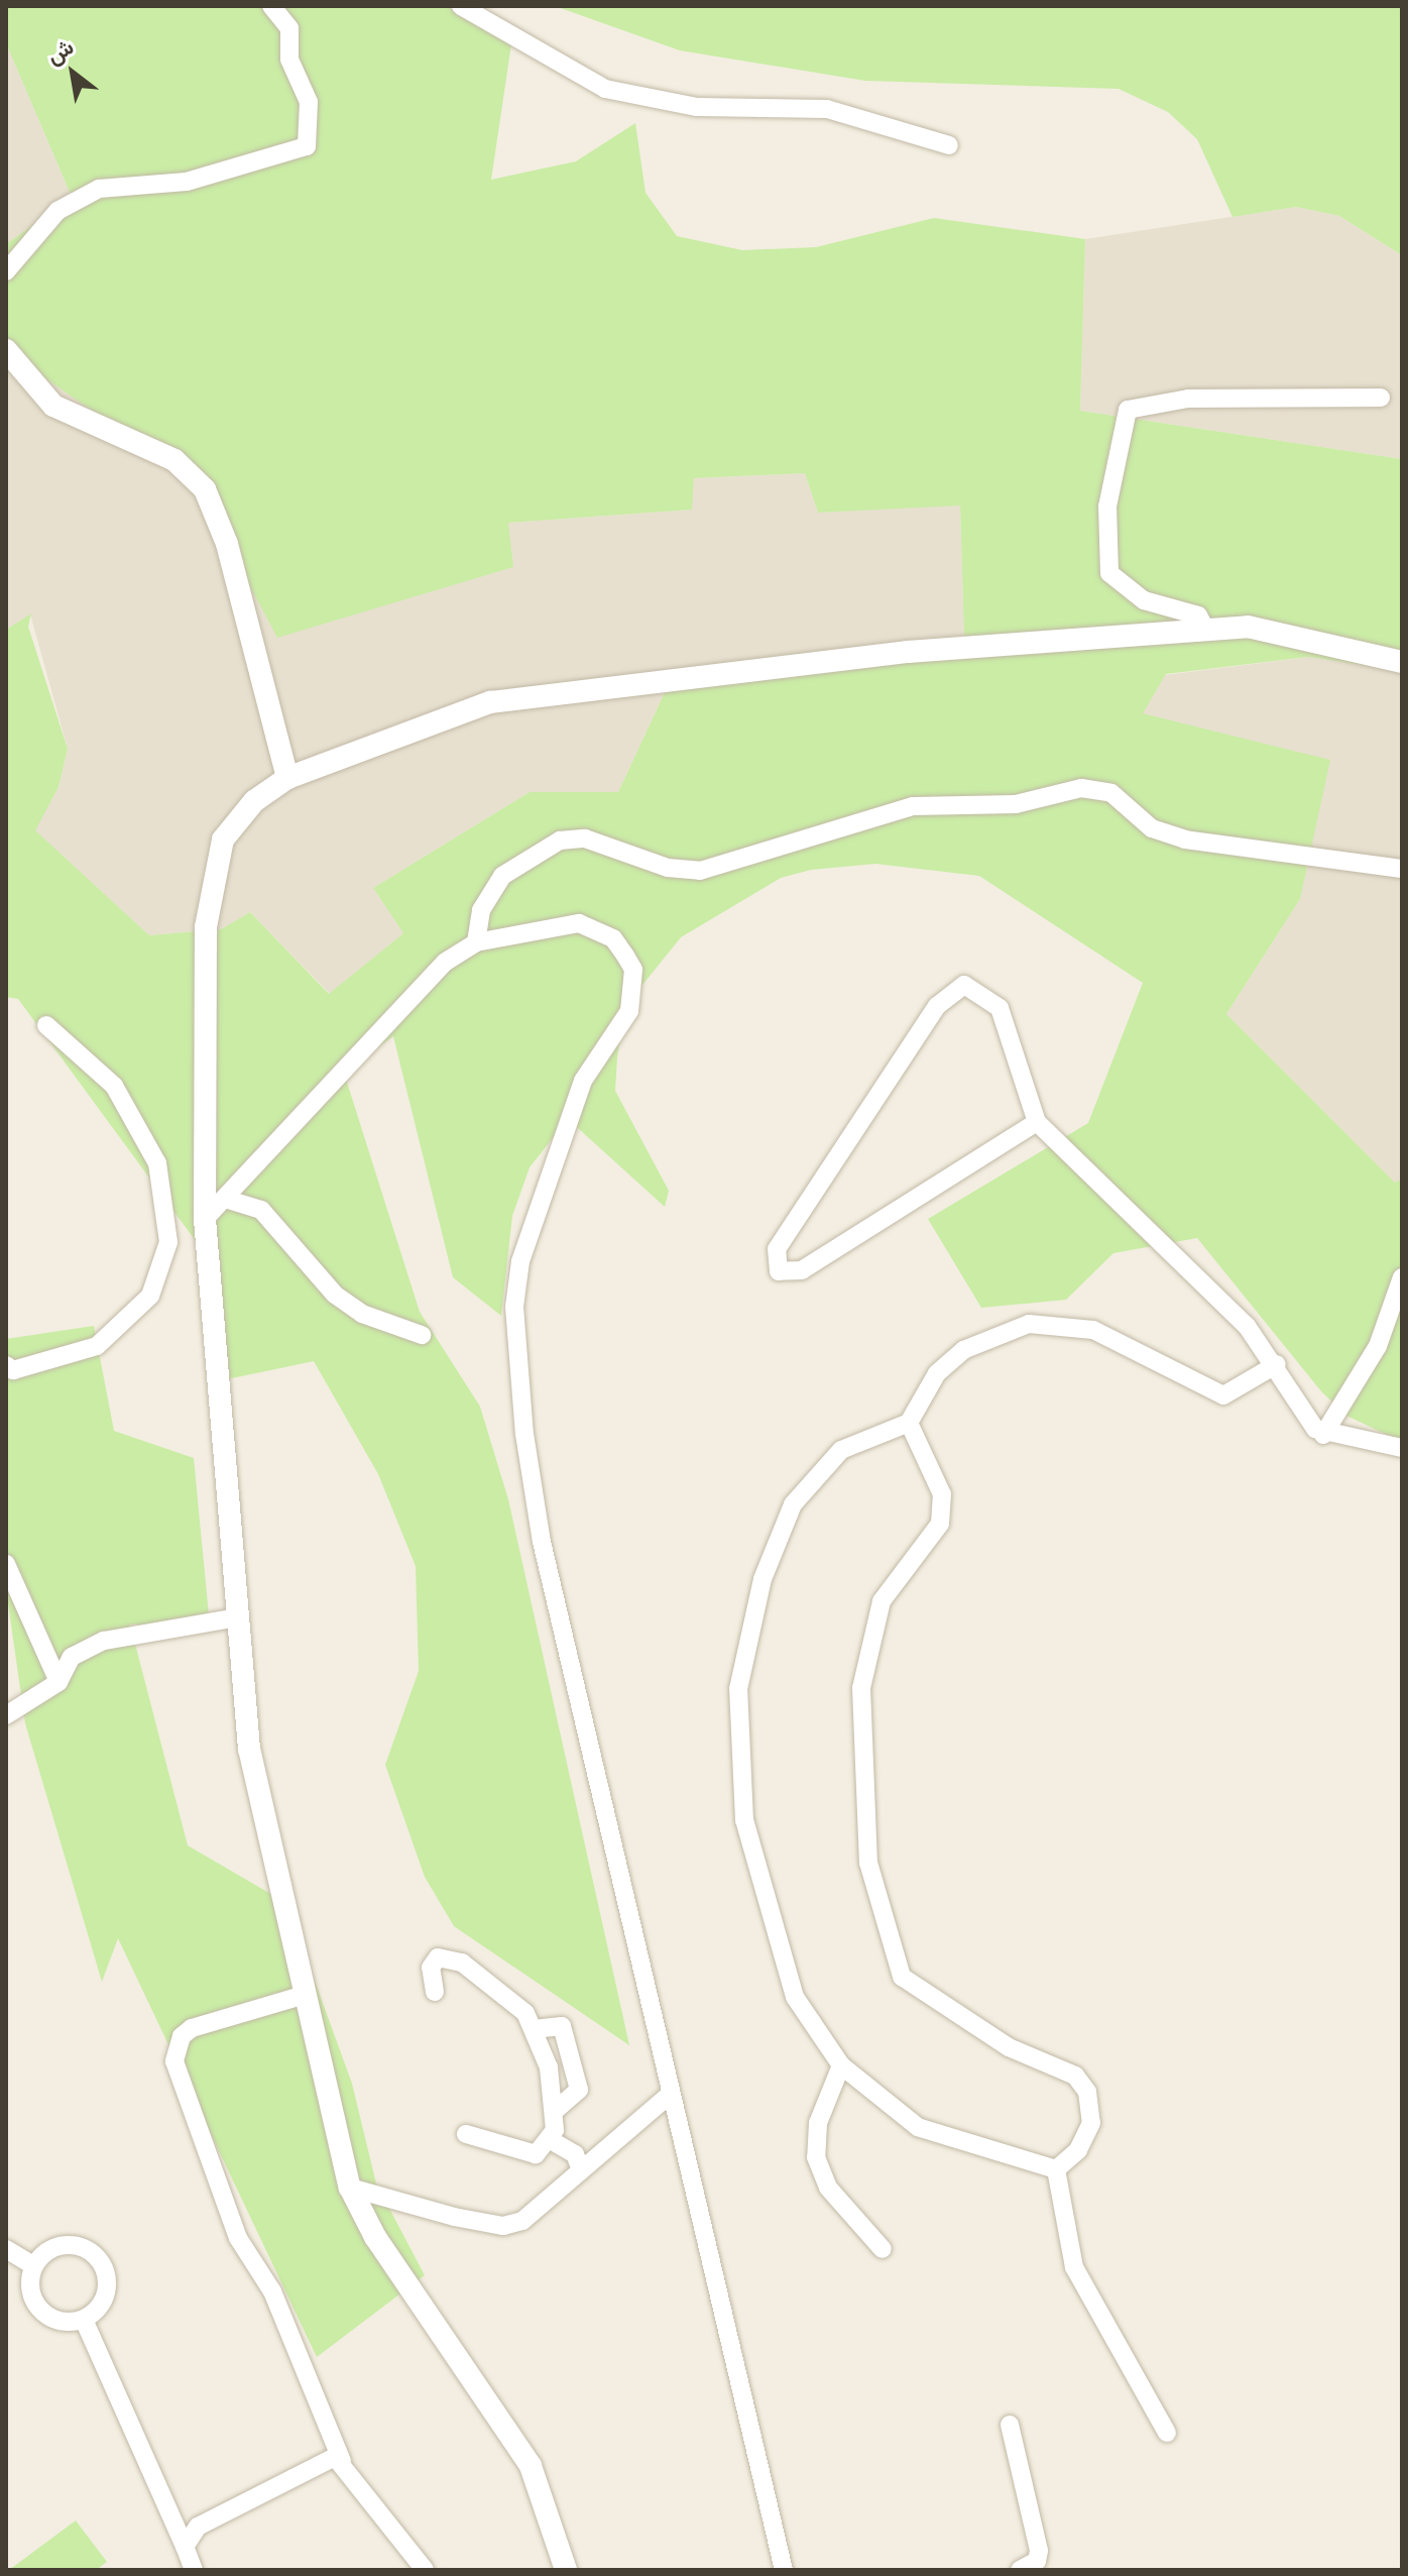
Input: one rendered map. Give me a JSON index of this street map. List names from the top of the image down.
{
  "north": "top left"
}
